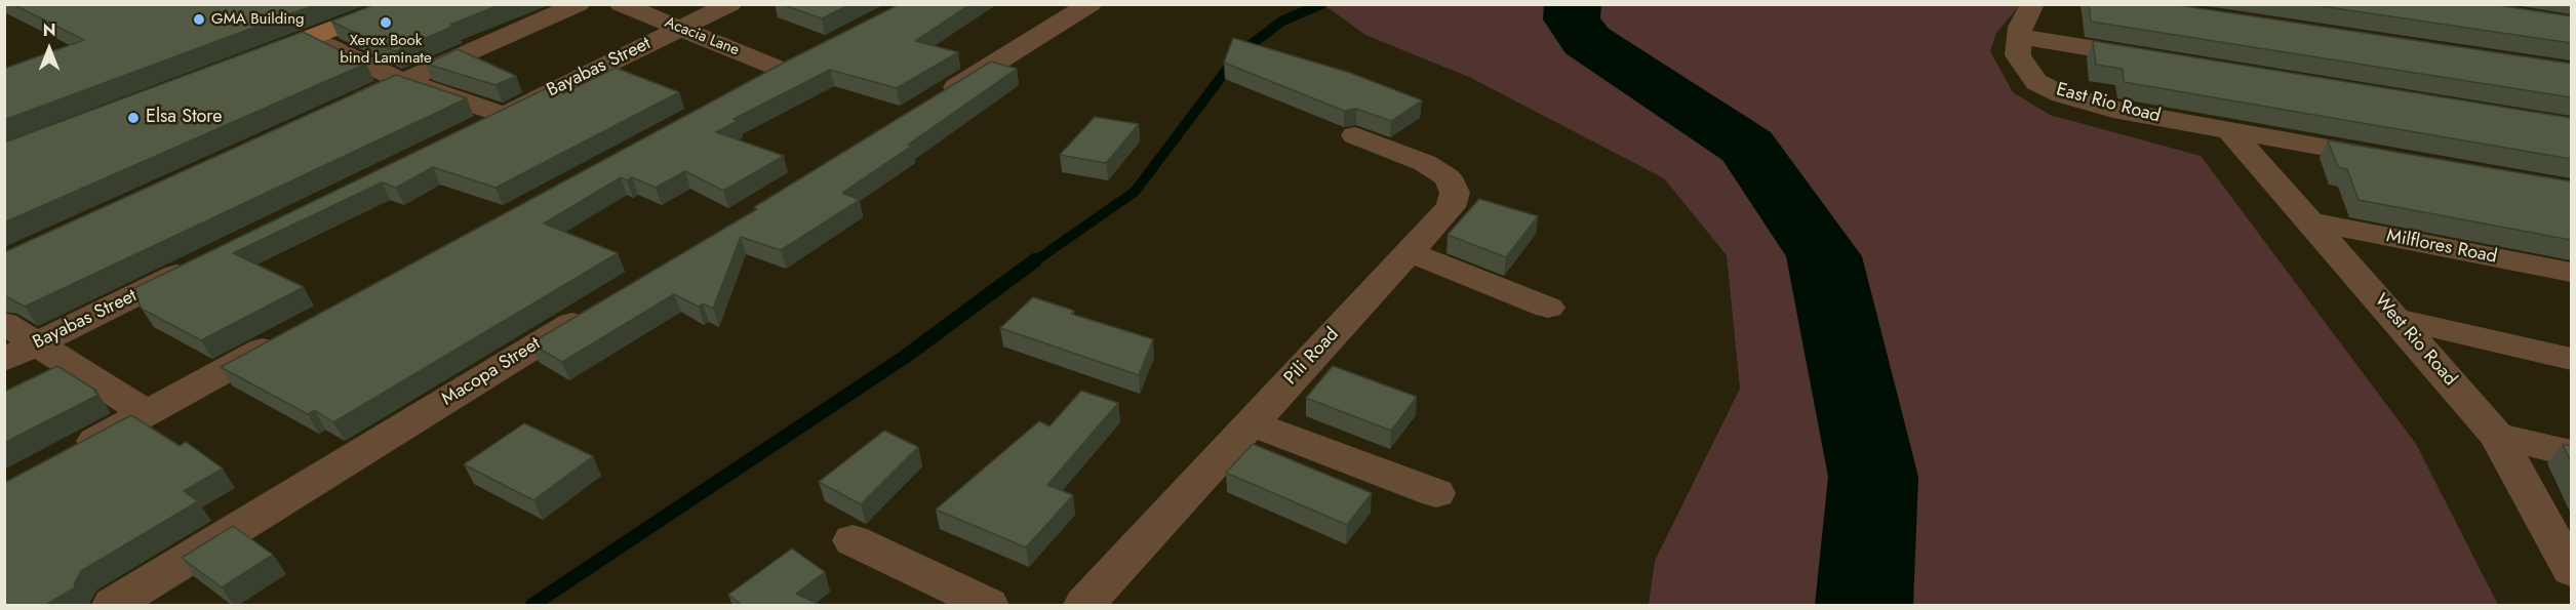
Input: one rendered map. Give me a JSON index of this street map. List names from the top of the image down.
{
  "streets": {
    "street": [
      "Acacia Lane",
      "Bayabas Street",
      "East Rio Road",
      "Milflores Road",
      "West Rio Road",
      "Pili Road",
      "Macopa Street"
    ]
  },
  "crossings": [
    ["Acacia Lane", "Bayabas Street"],
    ["East Rio Road", "West Rio Road"],
    ["Milflores Road", "West Rio Road"]
  ],
  "places": ["GMA Building", "Xerox Book bind Laminate", "Elsa Store"],
  "north": "top"
}
